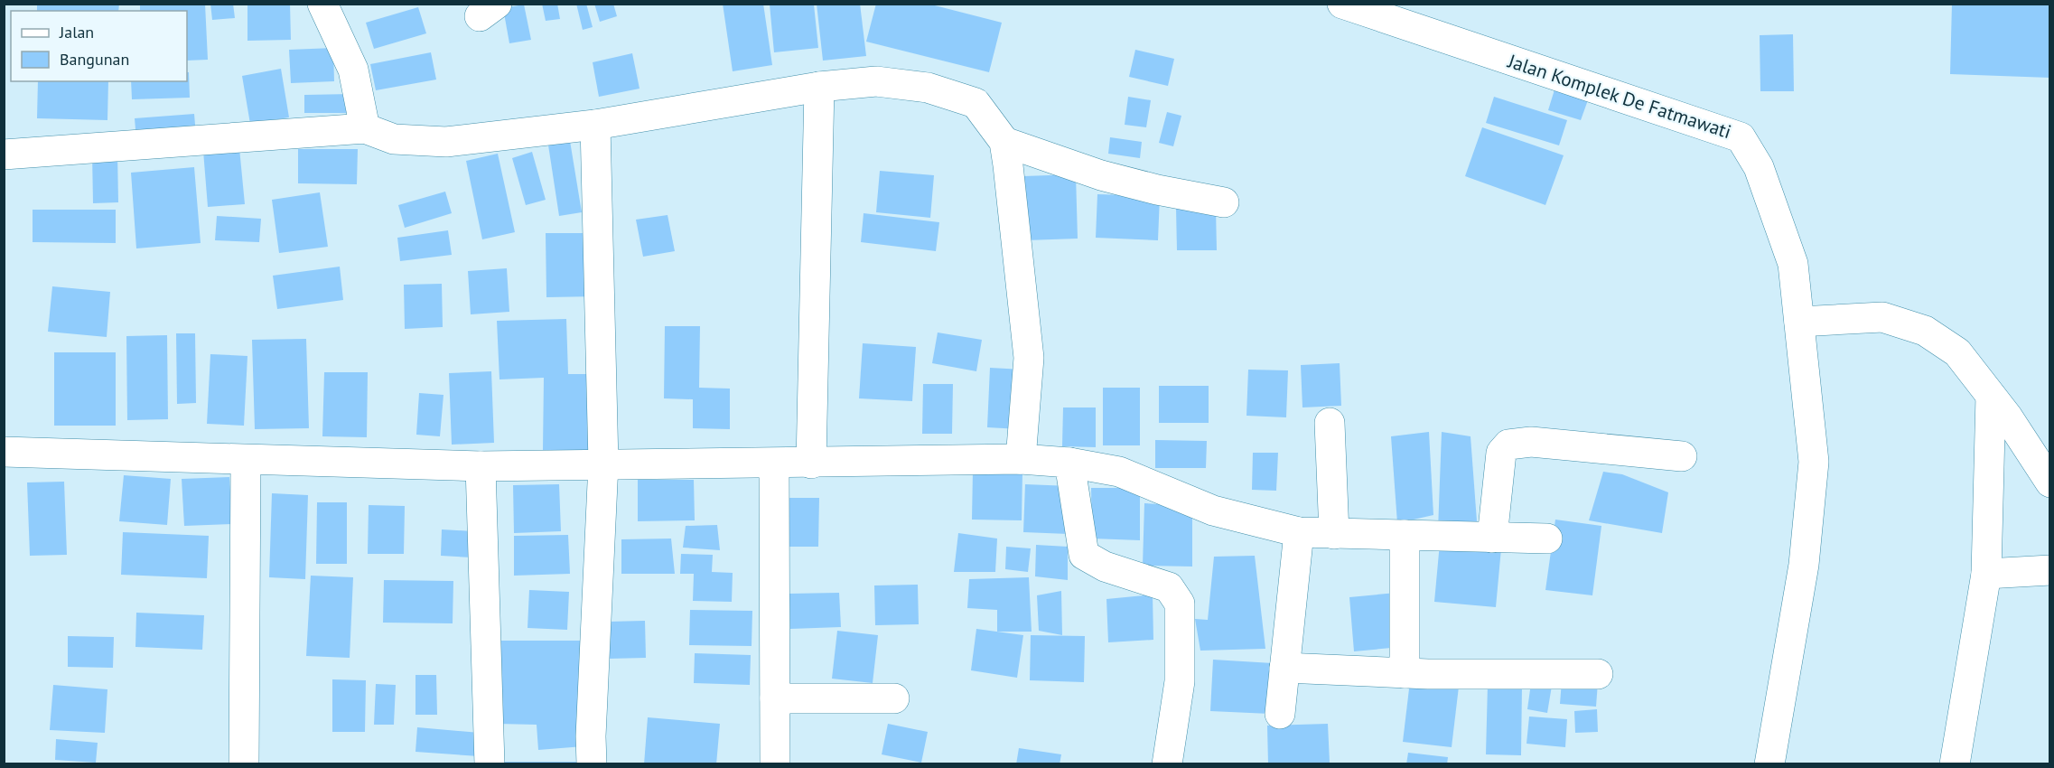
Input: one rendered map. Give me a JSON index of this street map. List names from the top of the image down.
{
  "streets": {
    "street": ["Jalan Komplek De Fatmawati"]
  },
  "legend": ["Jalan", "Bangunan"]
}
